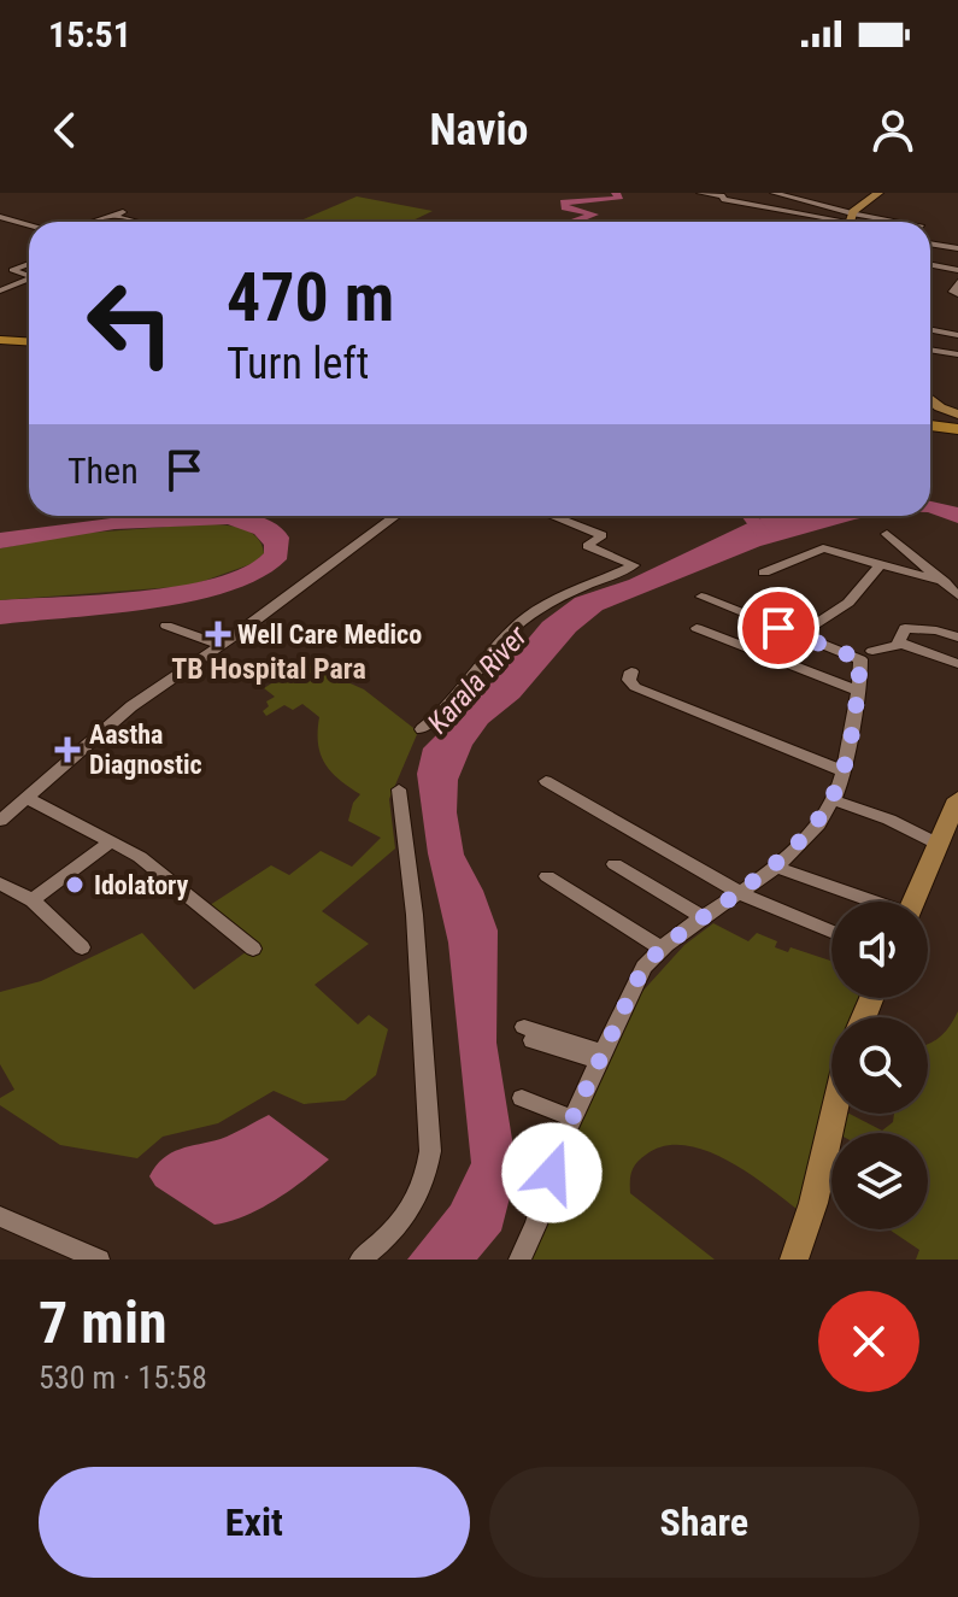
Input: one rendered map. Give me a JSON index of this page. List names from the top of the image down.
{
  "districts": ["TB Hospital Para"],
  "water": ["Karala River"],
  "places": {
    "health": ["Well Care Medico", "Aastha Diagnostic"],
    "other": ["Idolatory"]
  },
  "page": {
    "status": "15:51",
    "header": "Navio",
    "turn": ["470 m", "Turn left"],
    "then": "Then",
    "heading": ["7 min", "530 m · 15:58"],
    "buttons": ["Exit", "Share"]
  }
}
